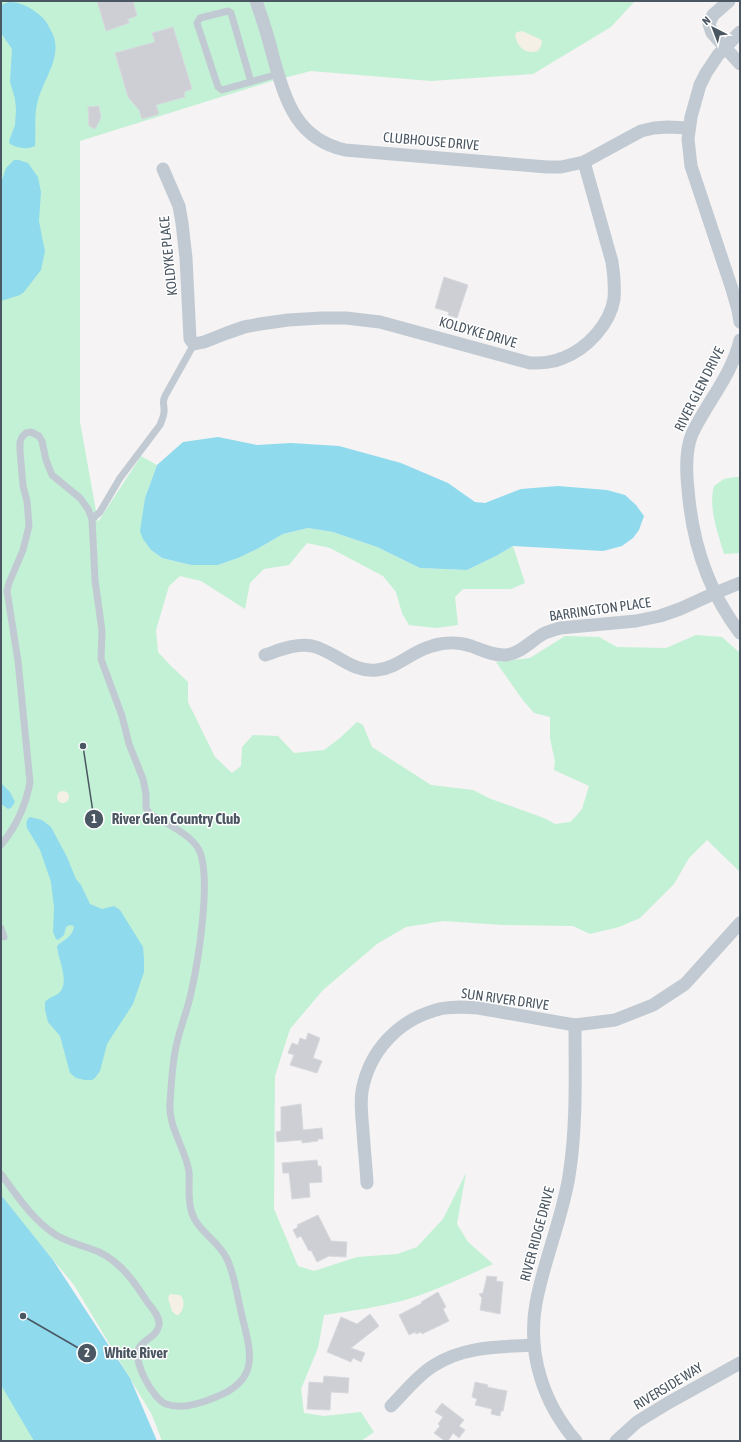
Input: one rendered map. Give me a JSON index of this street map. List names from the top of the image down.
{
  "streets": {
    "street": [
      "CLUBHOUSE DRIVE",
      "KOLDYKE PLACE",
      "KOLDYKE DRIVE",
      "RIVER GLEN DRIVE",
      "BARRINGTON PLACE",
      "SUN RIVER DRIVE",
      "RIVER RIDGE DRIVE",
      "RIVERSIDE WAY"
    ]
  },
  "crossings": [
    ["CLUBHOUSE DRIVE", "KOLDYKE DRIVE"],
    ["KOLDYKE PLACE", "KOLDYKE DRIVE"],
    ["RIVER GLEN DRIVE", "BARRINGTON PLACE"],
    ["SUN RIVER DRIVE", "RIVER RIDGE DRIVE"]
  ],
  "places": ["River Glen Country Club", "White River"],
  "north": "top left"
}
